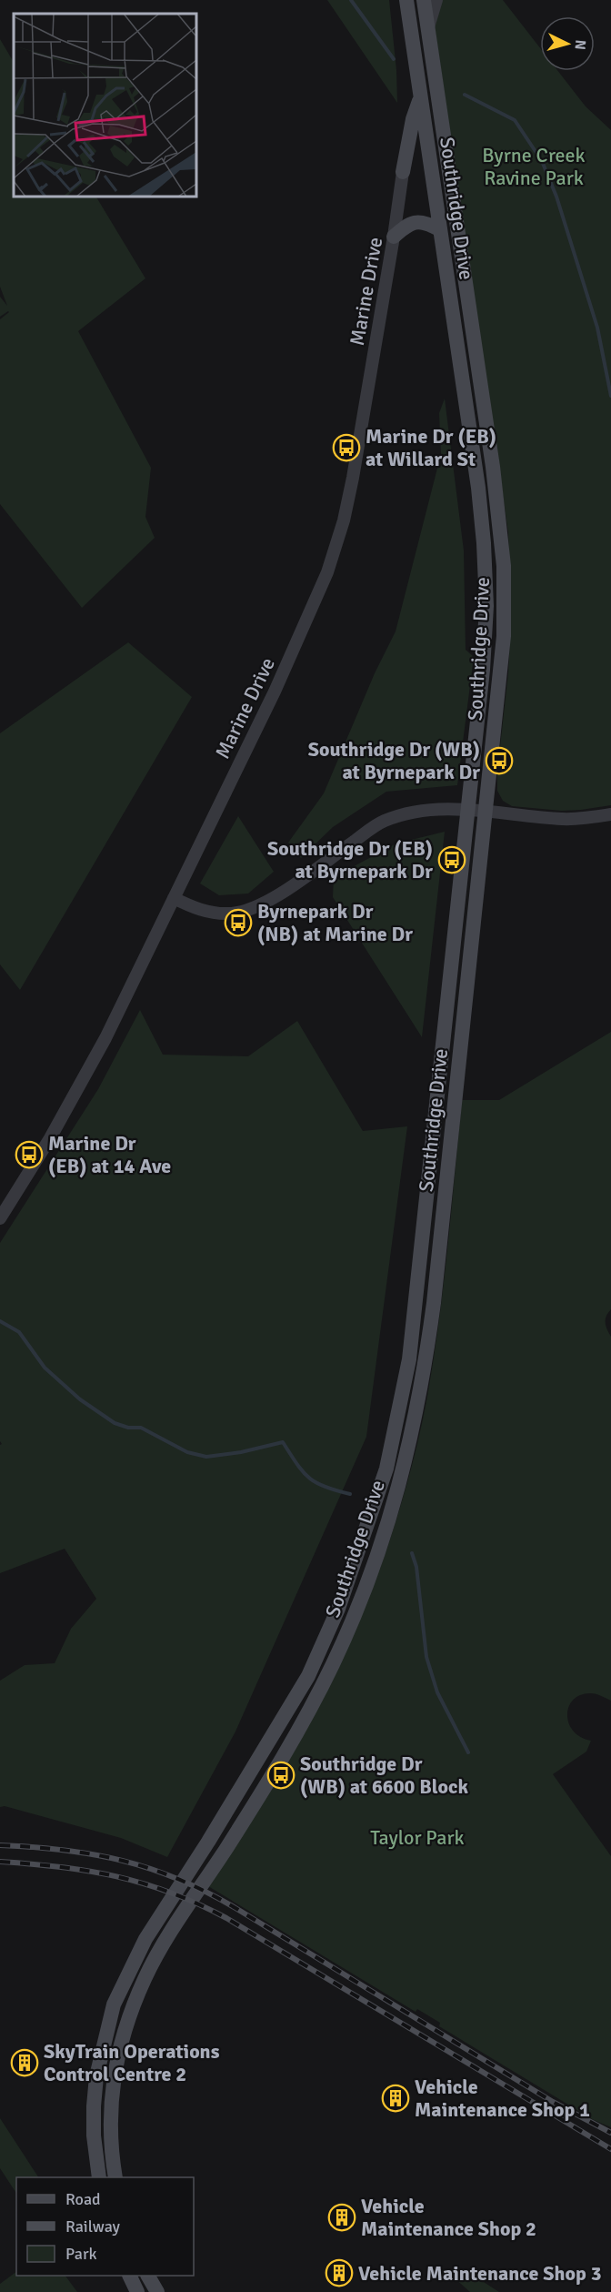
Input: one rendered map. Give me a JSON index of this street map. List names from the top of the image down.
{
  "streets": {
    "main road": ["Southridge Drive"],
    "street": ["Marine Drive"]
  },
  "parks": ["Byrne Creek Ravine Park", "Taylor Park"],
  "places": {
    "bus stop": [
      "Marine Dr (EB) at Willard St",
      "Southridge Dr (WB) at Byrnepark Dr",
      "Southridge Dr (EB) at Byrnepark Dr",
      "Byrnepark Dr (NB) at Marine Dr",
      "Marine Dr (EB) at 14 Ave",
      "Southridge Dr (WB) at 6600 Block"
    ],
    "building": [
      "SkyTrain Operations Control Centre 2",
      "Vehicle Maintenance Shop 1",
      "Vehicle Maintenance Shop 2",
      "Vehicle Maintenance Shop 3"
    ]
  },
  "legend": ["Road", "Railway", "Park"],
  "north": "right"
}
